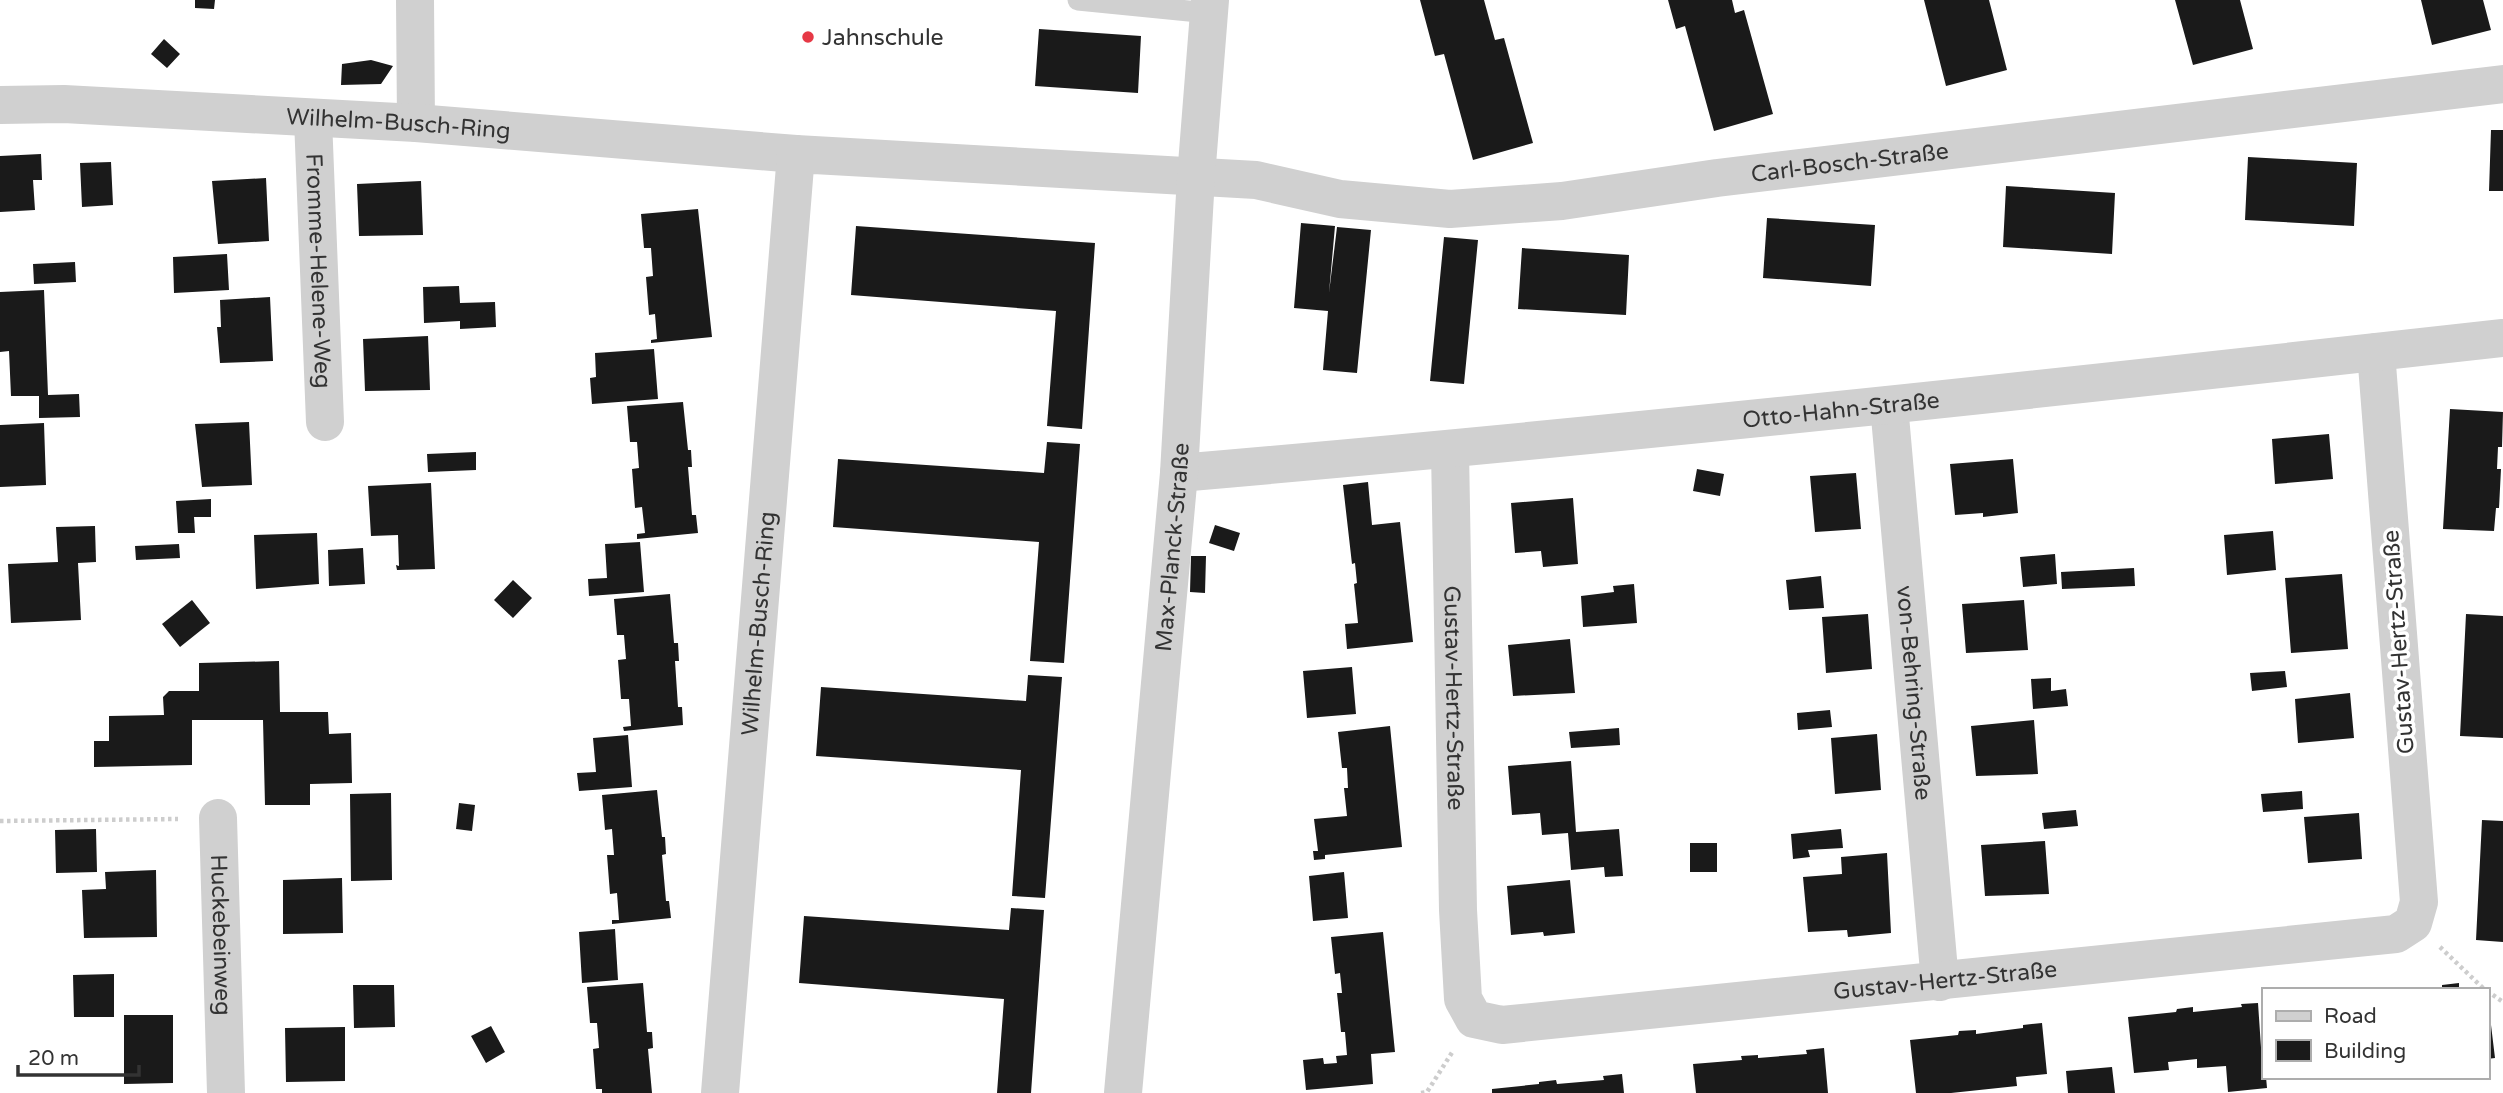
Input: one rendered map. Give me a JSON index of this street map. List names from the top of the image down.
{
  "streets": {
    "street": [
      "Wilhelm-Busch-Ring",
      "Carl-Bosch-Straße",
      "Fromme-Helene-Weg",
      "Otto-Hahn-Straße",
      "Max-Planck-Straße",
      "Gustav-Hertz-Straße",
      "von-Behring-Straße",
      "Huckebeinweg"
    ]
  },
  "crossings": [
    ["Wilhelm-Busch-Ring", "Carl-Bosch-Straße"],
    ["Wilhelm-Busch-Ring", "Fromme-Helene-Weg"],
    ["Wilhelm-Busch-Ring", "Max-Planck-Straße"],
    ["Carl-Bosch-Straße", "Max-Planck-Straße"],
    ["Otto-Hahn-Straße", "Max-Planck-Straße"],
    ["Otto-Hahn-Straße", "Gustav-Hertz-Straße"],
    ["Otto-Hahn-Straße", "von-Behring-Straße"],
    ["Gustav-Hertz-Straße", "von-Behring-Straße"]
  ],
  "places": ["Jahnschule"],
  "legend": ["Road", "Building"],
  "scale_bar": "20 m"
}
